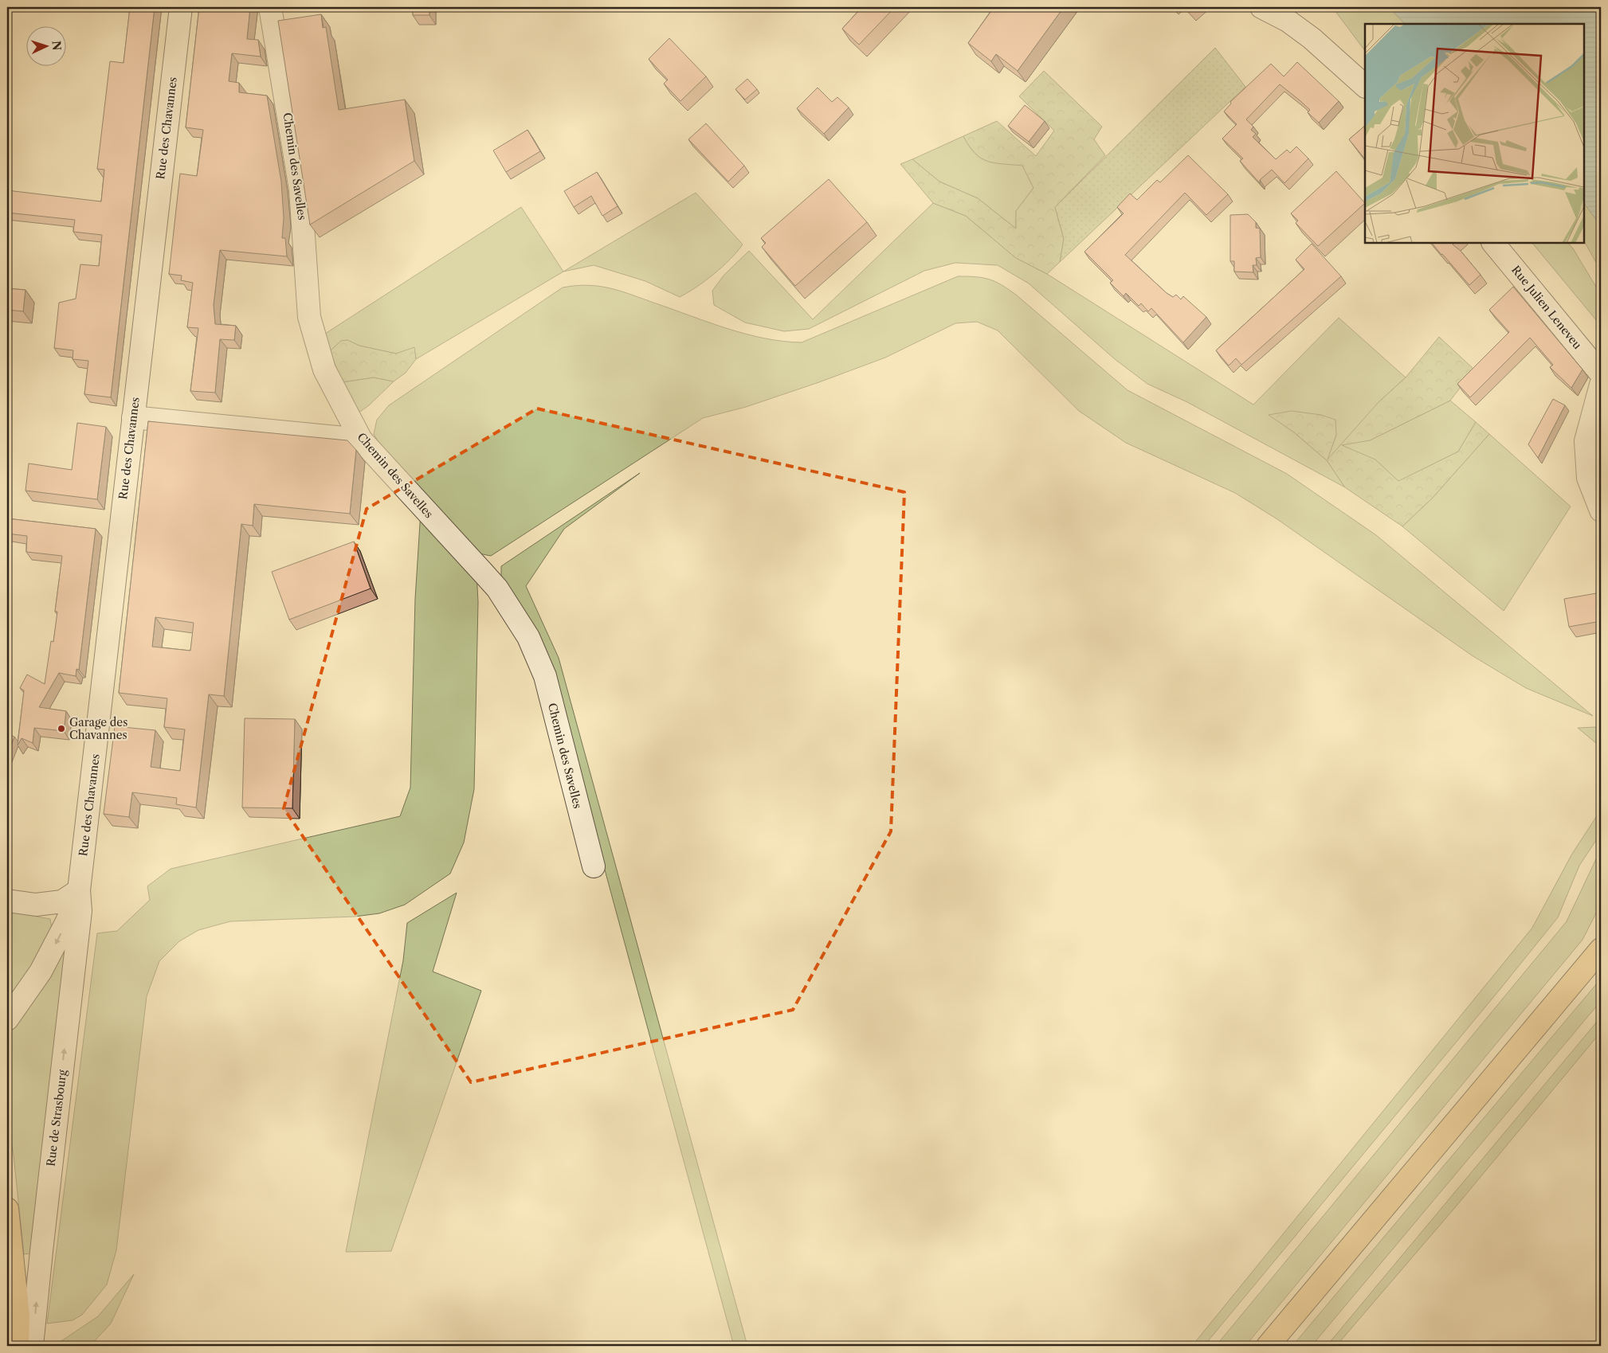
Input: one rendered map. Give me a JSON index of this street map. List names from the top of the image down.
{
  "streets": {
    "street": [
      "Rue des Chavannes",
      "Chemin des Savelles",
      "Rue Julien Leneveu",
      "Rue de Strasbourg"
    ]
  },
  "crossings": [
    ["Rue des Chavannes", "Rue de Strasbourg"]
  ],
  "places": ["Garage des Chavannes"],
  "north": "right"
}
